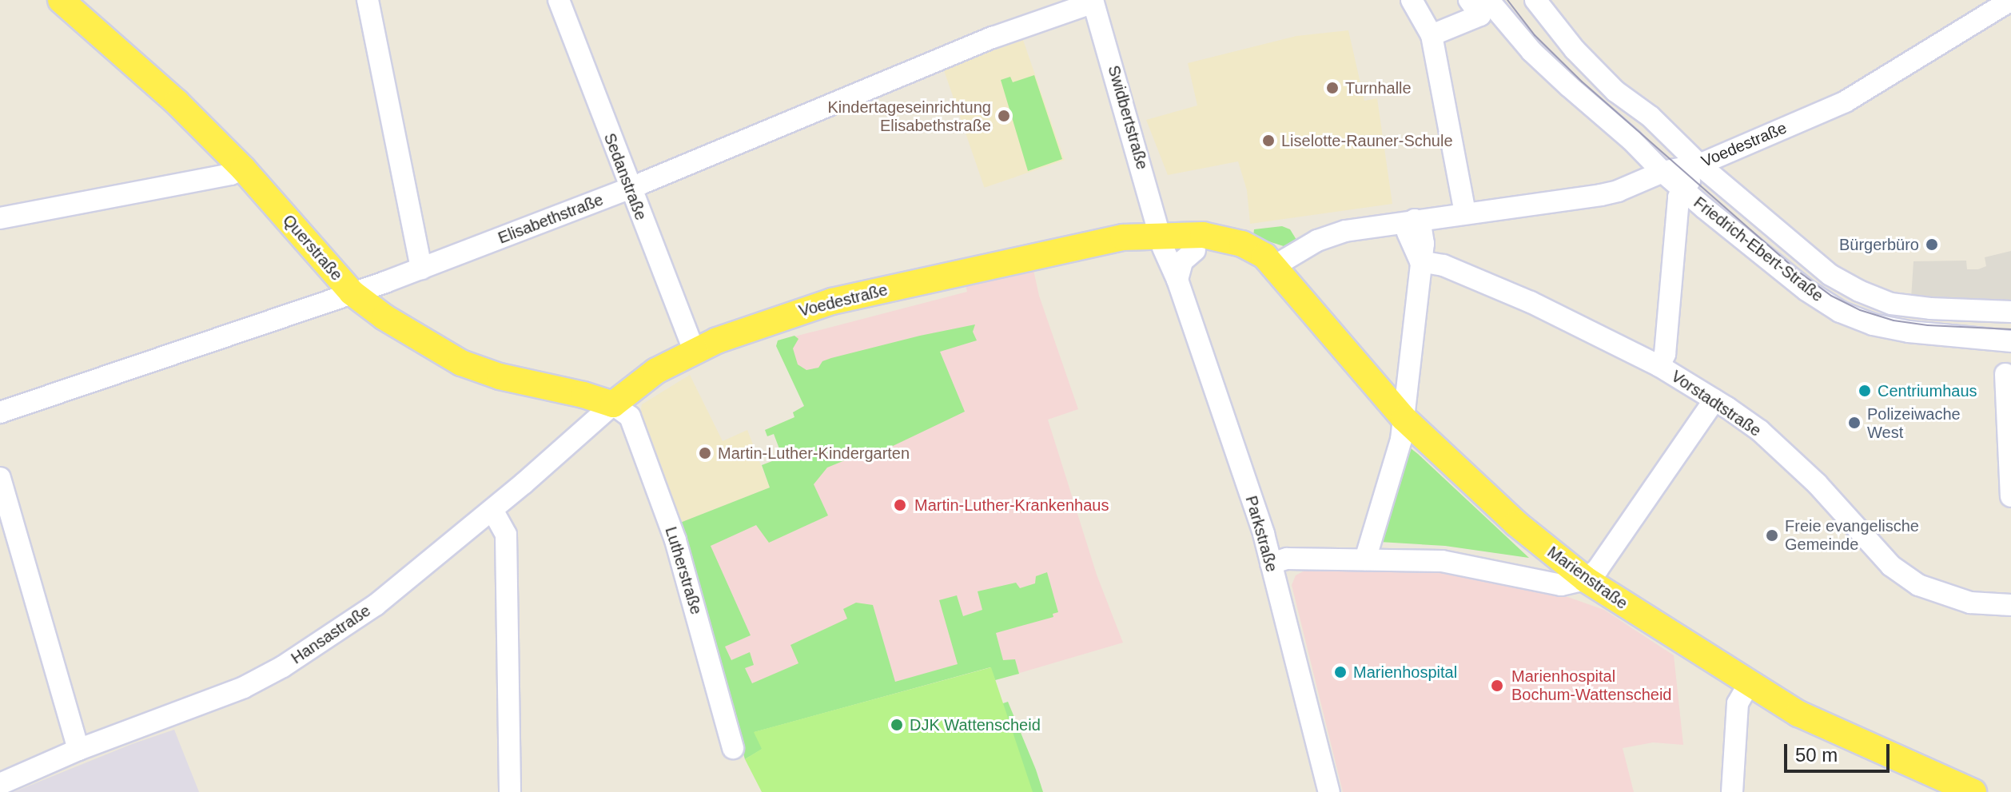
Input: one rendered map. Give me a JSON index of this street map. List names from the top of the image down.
{
  "streets": {
    "main road": ["Voedestraße", "Querstraße", "Marienstraße"],
    "street": [
      "Swidbertstraße",
      "Sedanstraße",
      "Elisabethstraße",
      "Friedrich-Ebert-Straße",
      "Vorstadtstraße",
      "Parkstraße",
      "Lutherstraße",
      "Hansastraße"
    ]
  },
  "crossings": [
    ["Swidbertstraße", "Voedestraße"],
    ["Swidbertstraße", "Elisabethstraße"],
    ["Swidbertstraße", "Parkstraße"],
    ["Voedestraße", "Sedanstraße"],
    ["Voedestraße", "Querstraße"],
    ["Voedestraße", "Friedrich-Ebert-Straße"],
    ["Voedestraße", "Parkstraße"],
    ["Voedestraße", "Lutherstraße"],
    ["Voedestraße", "Marienstraße"],
    ["Voedestraße", "Hansastraße"],
    ["Sedanstraße", "Elisabethstraße"],
    ["Elisabethstraße", "Querstraße"],
    ["Querstraße", "Lutherstraße"],
    ["Querstraße", "Hansastraße"],
    ["Lutherstraße", "Hansastraße"]
  ],
  "places": [
    "Turnhalle",
    "Kindertageseinrichtung Elisabethstraße",
    "Liselotte-Rauner-Schule",
    "Bürgerbüro",
    "Centriumhaus",
    "Polizeiwache West",
    "Martin-Luther-Kindergarten",
    "Martin-Luther-Krankenhaus",
    "Freie evangelische Gemeinde",
    "Marienhospital",
    "Marienhospital Bochum-Wattenscheid",
    "DJK Wattenscheid"
  ],
  "scale_bar": "50 m"
}
